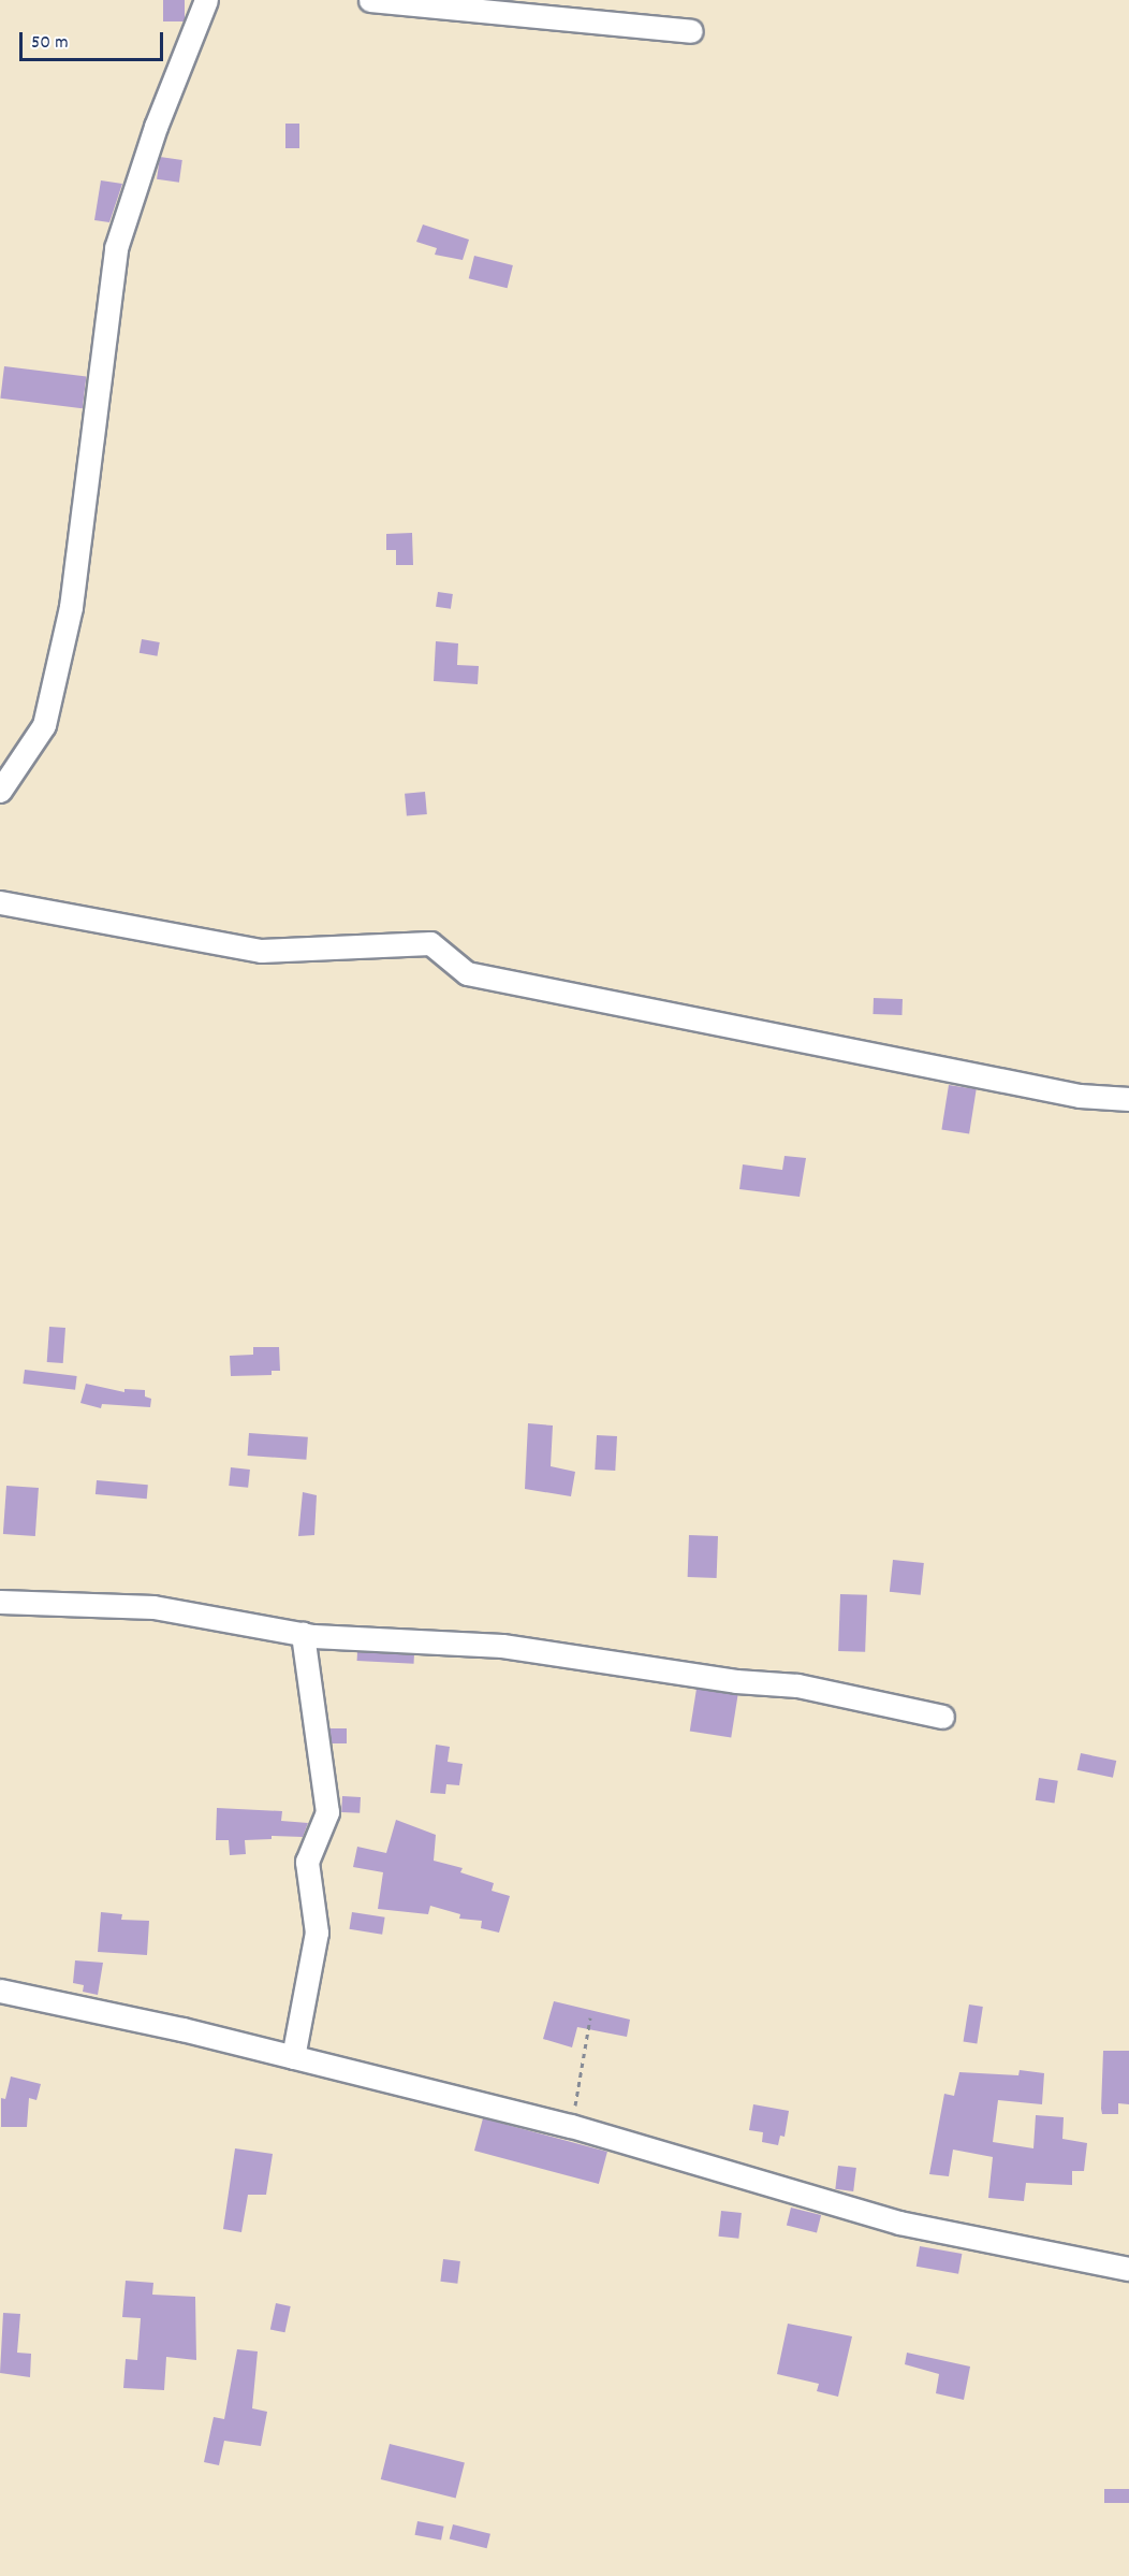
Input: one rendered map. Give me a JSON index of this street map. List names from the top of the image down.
{
  "scale_bar": "50 m"
}
